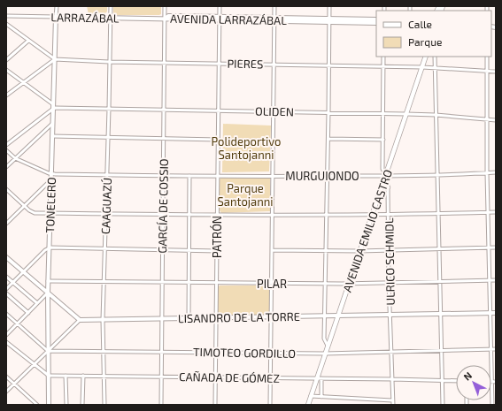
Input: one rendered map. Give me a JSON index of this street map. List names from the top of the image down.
{
  "streets": {
    "main road": ["AVENIDA EMILIO CASTRO"],
    "street": [
      "LARRAZÁBAL",
      "AVENIDA LARRAZÁBAL",
      "PIERES",
      "OLIDEN",
      "MURGUIONDO",
      "TONELERO",
      "CAAGUAZÚ",
      "GARCÍA DE COSSIO",
      "PATRÓN",
      "ULRICO SCHMIDL",
      "PILAR",
      "LISANDRO DE LA TORRE",
      "TIMOTEO GORDILLO",
      "CAÑADA DE GÓMEZ"
    ]
  },
  "crossings": [
    ["LARRAZÁBAL", "AVENIDA LARRAZÁBAL"],
    ["LARRAZÁBAL", "TONELERO"],
    ["LARRAZÁBAL", "CAAGUAZÚ"],
    ["LARRAZÁBAL", "GARCÍA DE COSSIO"],
    ["AVENIDA LARRAZÁBAL", "GARCÍA DE COSSIO"],
    ["AVENIDA LARRAZÁBAL", "PATRÓN"],
    ["PIERES", "TONELERO"],
    ["PIERES", "CAAGUAZÚ"],
    ["PIERES", "GARCÍA DE COSSIO"],
    ["PIERES", "AVENIDA EMILIO CASTRO"],
    ["PIERES", "PATRÓN"],
    ["PIERES", "ULRICO SCHMIDL"],
    ["OLIDEN", "TONELERO"],
    ["OLIDEN", "CAAGUAZÚ"],
    ["OLIDEN", "GARCÍA DE COSSIO"],
    ["OLIDEN", "AVENIDA EMILIO CASTRO"],
    ["OLIDEN", "PATRÓN"],
    ["OLIDEN", "ULRICO SCHMIDL"],
    ["MURGUIONDO", "TONELERO"],
    ["MURGUIONDO", "CAAGUAZÚ"],
    ["MURGUIONDO", "GARCÍA DE COSSIO"],
    ["MURGUIONDO", "AVENIDA EMILIO CASTRO"],
    ["MURGUIONDO", "PATRÓN"],
    ["MURGUIONDO", "ULRICO SCHMIDL"],
    ["TONELERO", "PILAR"],
    ["TONELERO", "TIMOTEO GORDILLO"],
    ["TONELERO", "CAÑADA DE GÓMEZ"],
    ["CAAGUAZÚ", "PILAR"],
    ["CAAGUAZÚ", "LISANDRO DE LA TORRE"],
    ["CAAGUAZÚ", "TIMOTEO GORDILLO"],
    ["CAAGUAZÚ", "CAÑADA DE GÓMEZ"],
    ["GARCÍA DE COSSIO", "PILAR"],
    ["GARCÍA DE COSSIO", "LISANDRO DE LA TORRE"],
    ["GARCÍA DE COSSIO", "TIMOTEO GORDILLO"],
    ["GARCÍA DE COSSIO", "CAÑADA DE GÓMEZ"],
    ["AVENIDA EMILIO CASTRO", "ULRICO SCHMIDL"],
    ["AVENIDA EMILIO CASTRO", "PILAR"],
    ["AVENIDA EMILIO CASTRO", "LISANDRO DE LA TORRE"],
    ["AVENIDA EMILIO CASTRO", "TIMOTEO GORDILLO"],
    ["AVENIDA EMILIO CASTRO", "CAÑADA DE GÓMEZ"],
    ["PATRÓN", "PILAR"],
    ["PATRÓN", "LISANDRO DE LA TORRE"],
    ["PATRÓN", "TIMOTEO GORDILLO"],
    ["PATRÓN", "CAÑADA DE GÓMEZ"],
    ["ULRICO SCHMIDL", "PILAR"],
    ["ULRICO SCHMIDL", "LISANDRO DE LA TORRE"],
    ["ULRICO SCHMIDL", "TIMOTEO GORDILLO"],
    ["ULRICO SCHMIDL", "CAÑADA DE GÓMEZ"]
  ],
  "parks": ["Polideportivo Santojanni", "Parque Santojanni"],
  "legend": ["Calle", "Parque"],
  "north": "top left"
}
